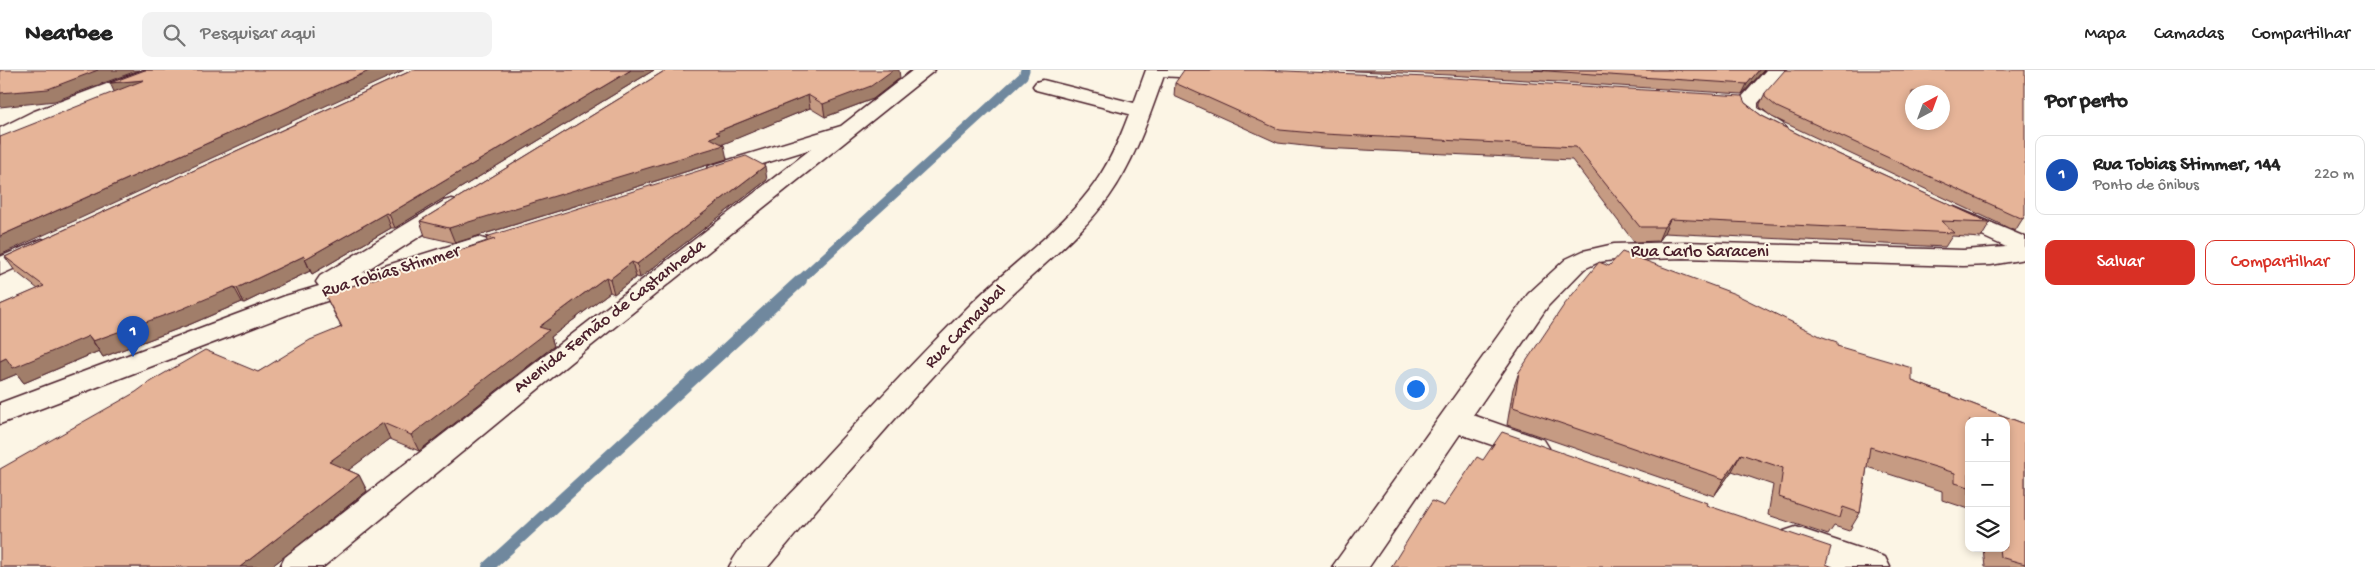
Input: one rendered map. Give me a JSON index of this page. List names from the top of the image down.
{
  "streets": {
    "street": [
      "Rua Carlo Saraceni",
      "Rua Tobias Stimmer",
      "Avenida Fernão de Castanheda",
      "Rua Carnaubal"
    ]
  },
  "north": "top right",
  "page": {
    "header": "Nearbee",
    "search": "Pesquisar aqui",
    "nav": ["Mapa", "Camadas", "Compartilhar"],
    "heading": "Por perto",
    "list": [
      {
        "mark": "1",
        "name": "Rua Tobias Stimmer, 144",
        "note": "Ponto de ônibus",
        "value": "220 m"
      }
    ],
    "buttons": ["Salvar", "Compartilhar"],
    "pins": "1",
    "map_buttons": ["+", "−"]
  }
}
